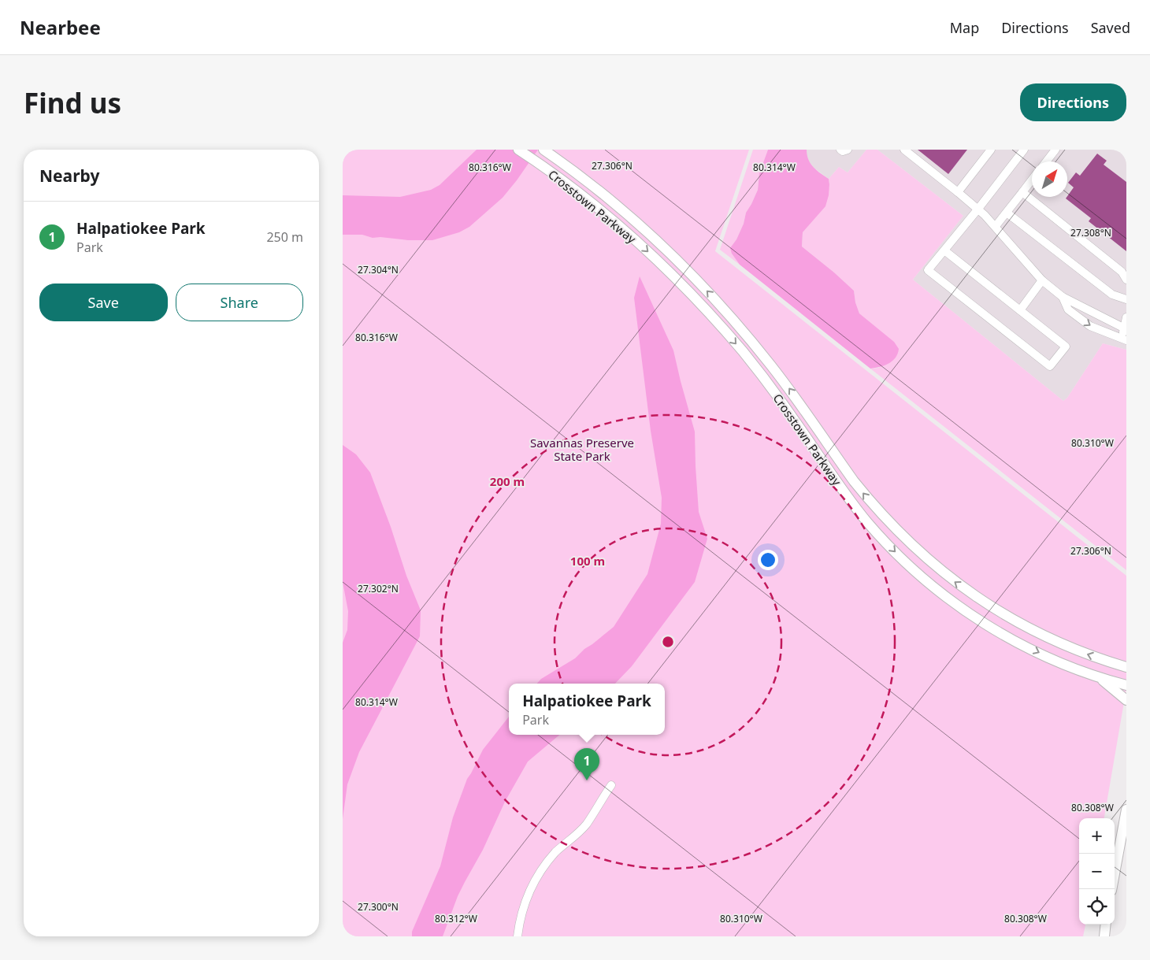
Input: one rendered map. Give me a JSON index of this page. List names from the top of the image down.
{
  "streets": {
    "main road": ["Crosstown Parkway"]
  },
  "parks": ["Savannas Preserve State Park"],
  "north": "top right",
  "page": {
    "header": "Nearbee",
    "nav": ["Map", "Directions", "Saved"],
    "buttons": [
      "Directions",
      ["Save", "Share"]
    ],
    "title": "Find us",
    "heading": "Nearby",
    "list": [
      {
        "mark": "1",
        "name": "Halpatiokee Park",
        "note": "Park",
        "value": "250 m"
      }
    ],
    "popup": ["Halpatiokee Park", "Park"],
    "pins": "1",
    "map_buttons": ["+", "−"]
  },
  "coordinates": [
    "27.306°N",
    "80.316°W",
    "80.314°W",
    "27.308°N",
    "27.304°N",
    "80.310°W",
    "27.302°N",
    "80.308°W",
    "27.300°N",
    "80.312°W"
  ],
  "rings": ["200 m", "100 m"]
}
